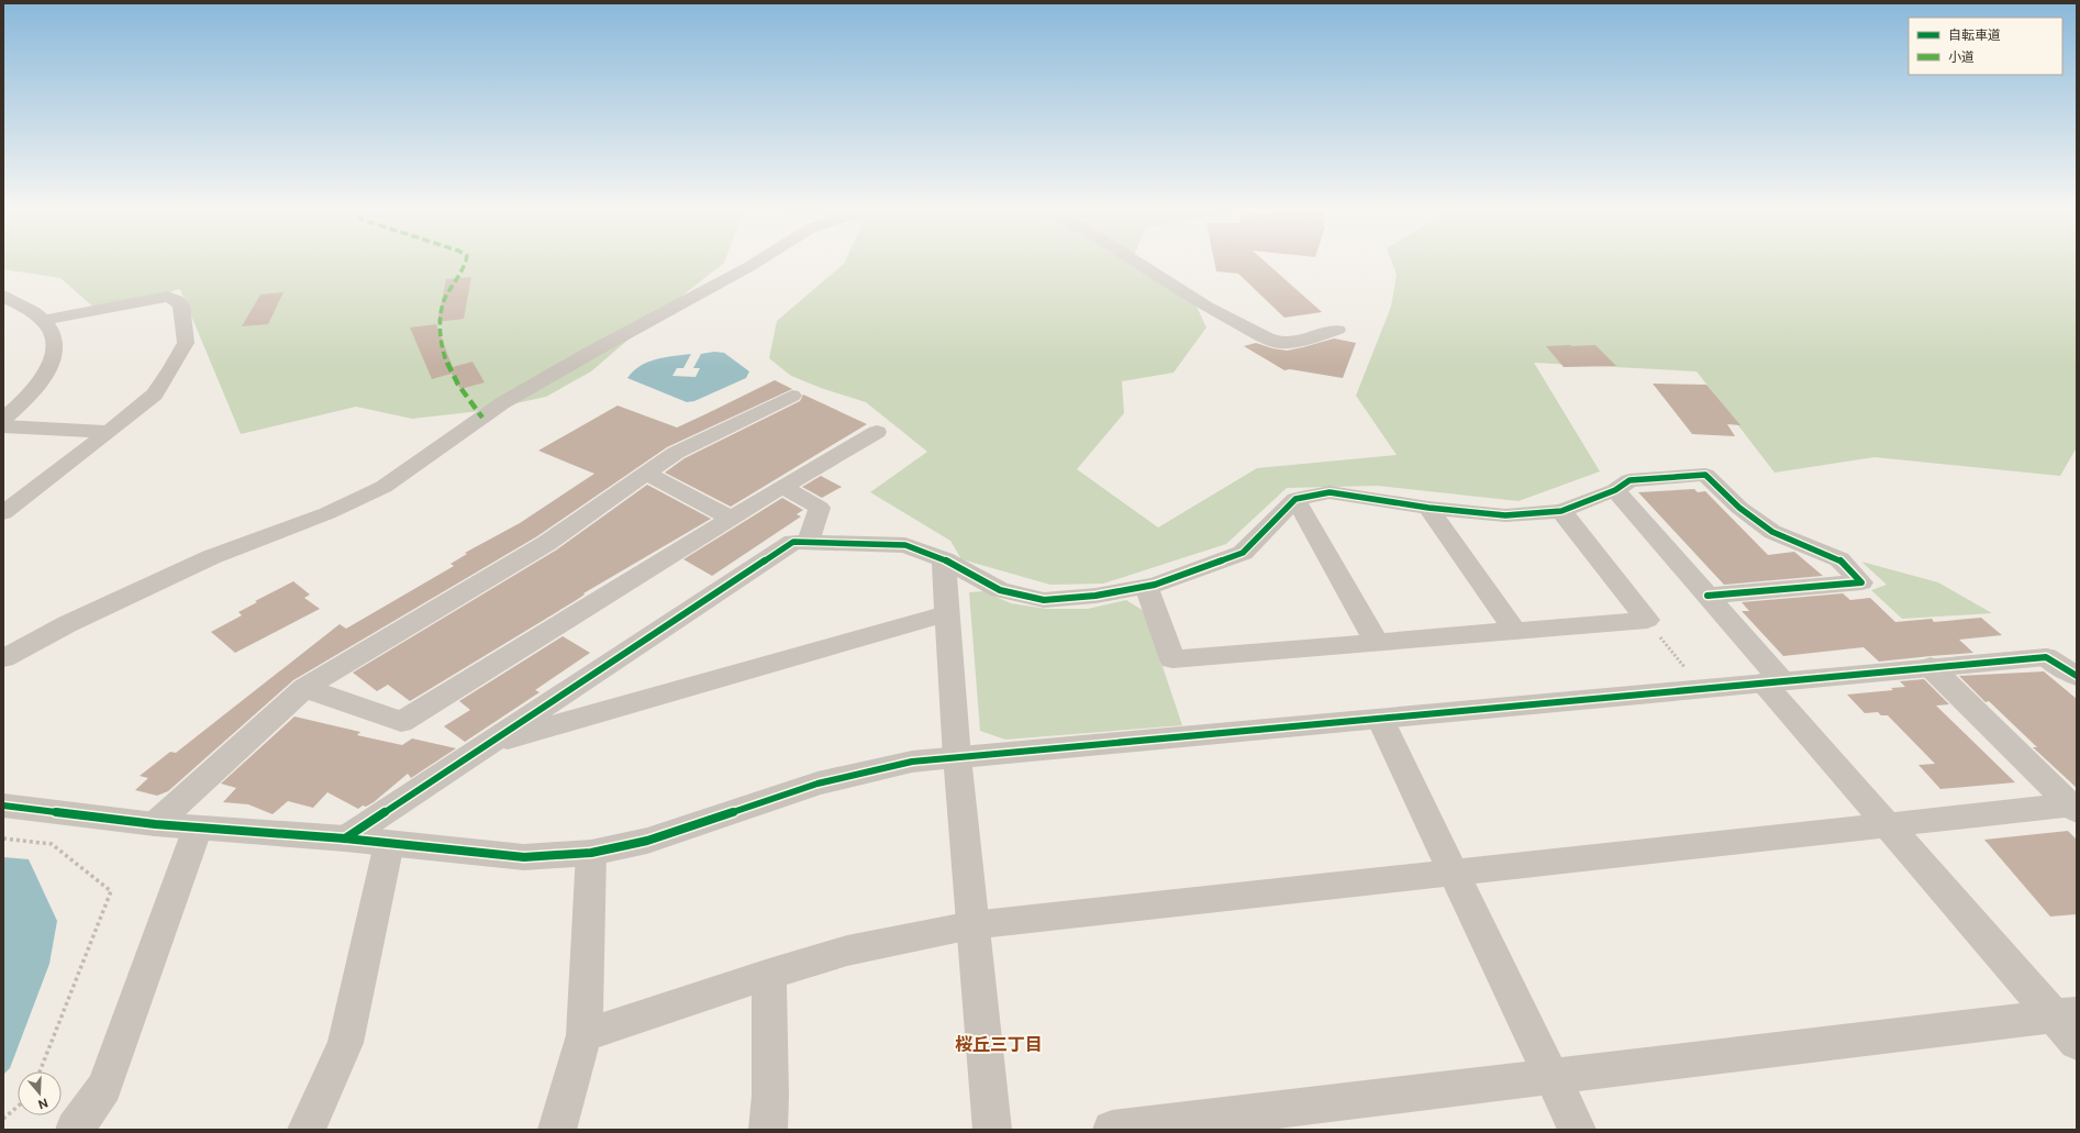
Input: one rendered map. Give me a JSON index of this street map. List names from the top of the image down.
{
  "districts": ["桜丘三丁目"],
  "legend": ["自転車道", "小道"],
  "north": "bottom"
}
